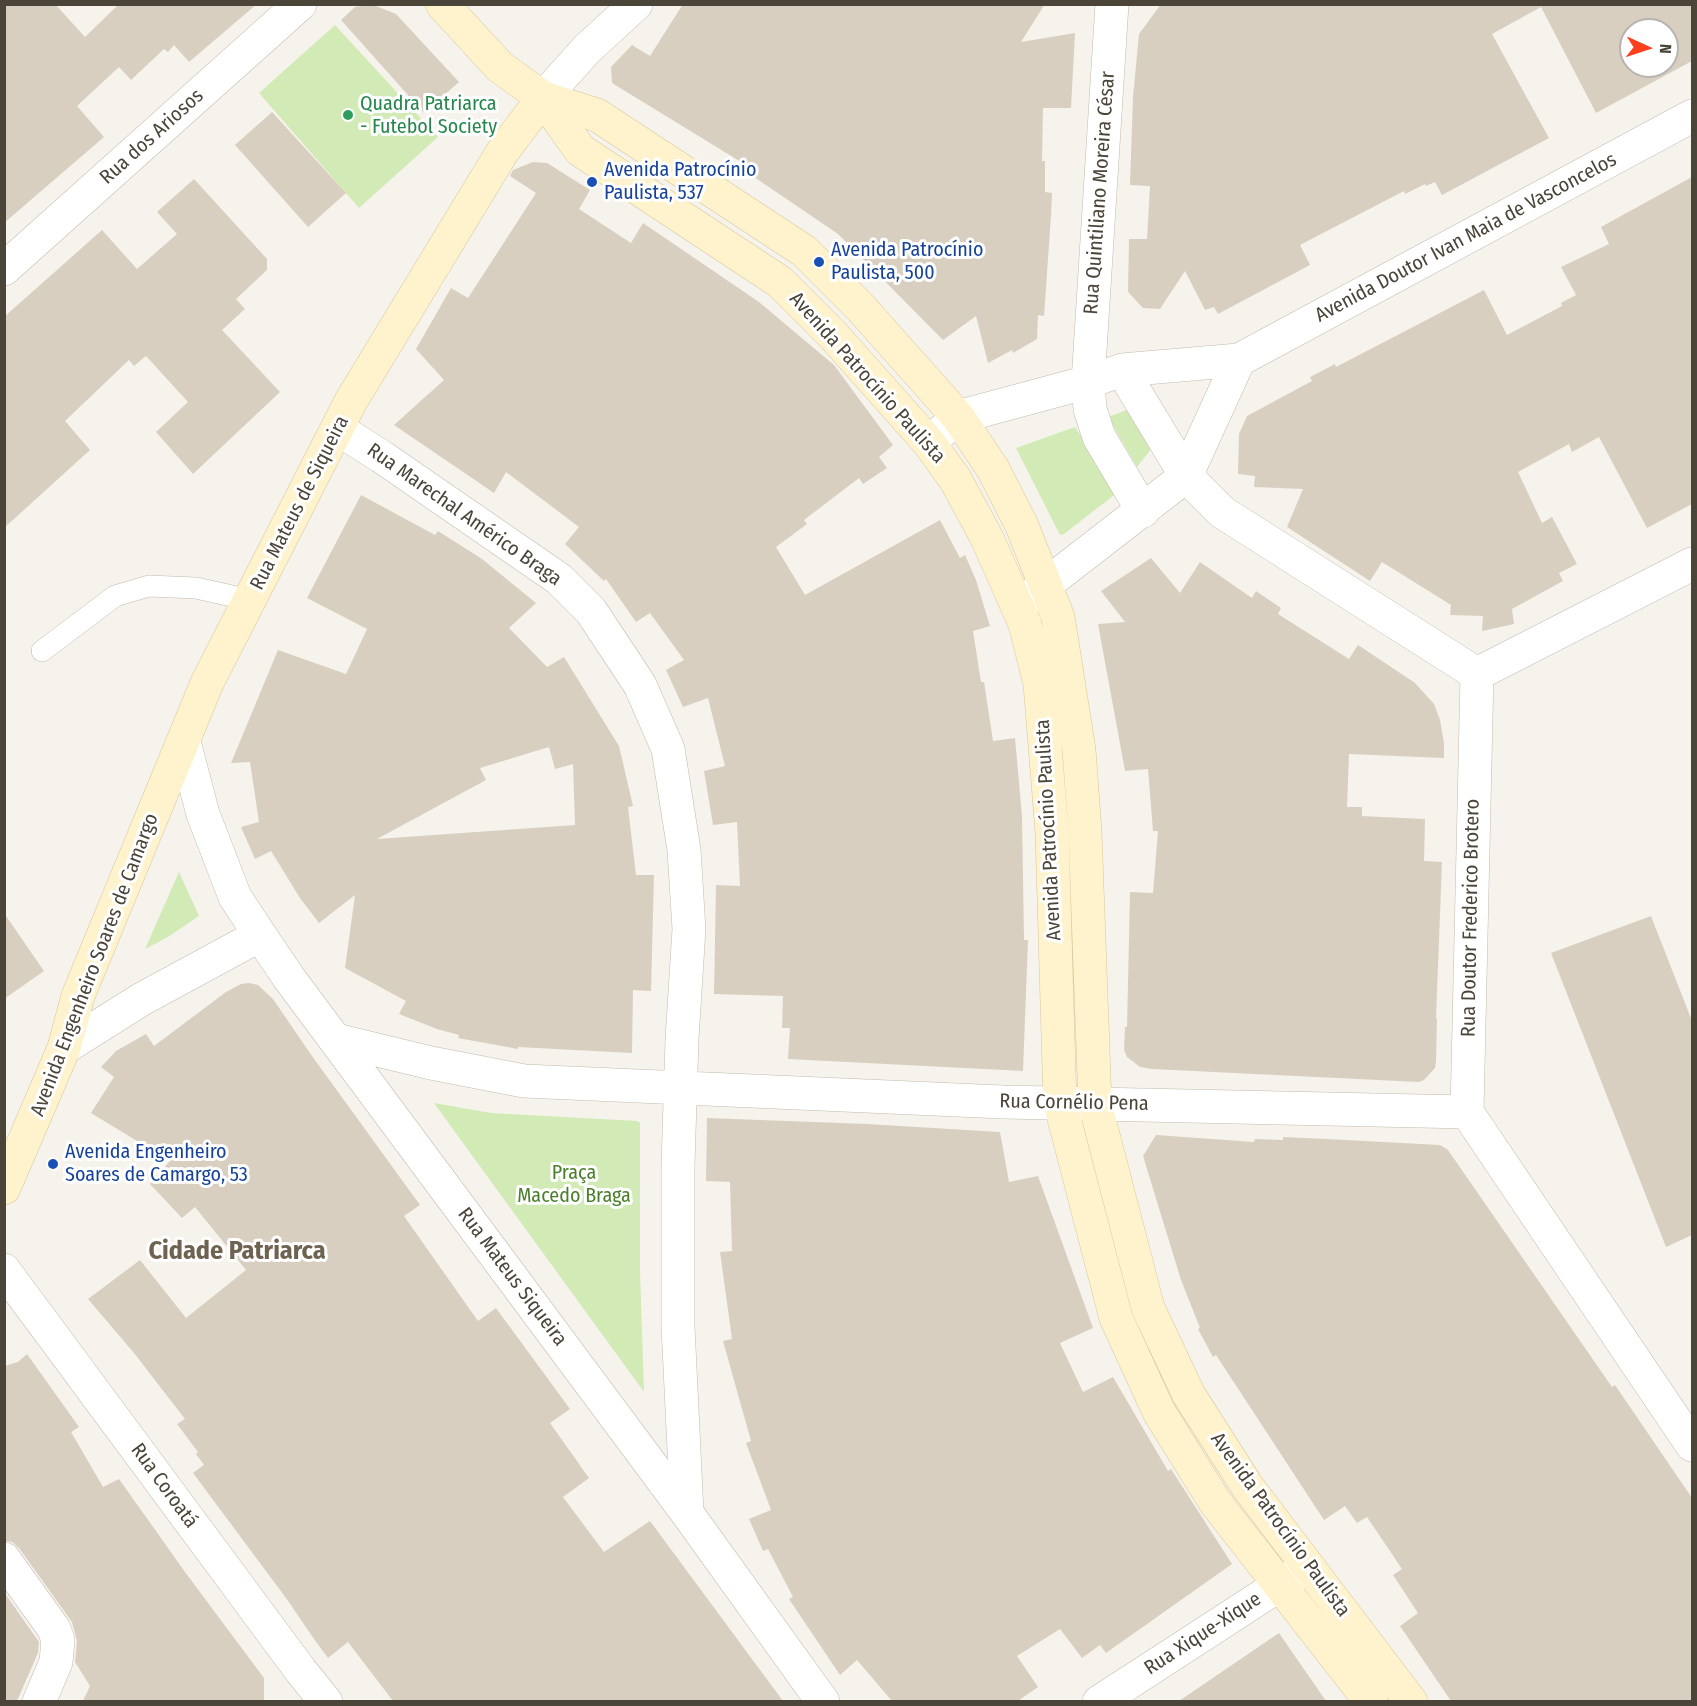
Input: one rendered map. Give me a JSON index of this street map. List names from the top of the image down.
{
  "streets": {
    "street": [
      "Rua dos Ariosos",
      "Rua Quintiliano Moreira César",
      "Avenida Doutor Ivan Maia de Vasconcelos",
      "Avenida Patrocínio Paulista",
      "Rua Mateus de Siqueira",
      "Rua Marechal Américo Braga",
      "Rua Doutor Frederico Brotero",
      "Avenida Engenheiro Soares de Camargo",
      "Rua Cornélio Pena",
      "Rua Mateus Siqueira",
      "Rua Coroatá",
      "Rua Xique-Xique"
    ]
  },
  "crossings": [
    ["Avenida Patrocínio Paulista", "Rua Mateus de Siqueira"],
    ["Avenida Patrocínio Paulista", "Rua Cornélio Pena"],
    ["Avenida Patrocínio Paulista", "Rua Xique-Xique"],
    ["Rua Mateus de Siqueira", "Rua Marechal Américo Braga"],
    ["Rua Mateus de Siqueira", "Avenida Engenheiro Soares de Camargo"],
    ["Rua Marechal Américo Braga", "Rua Cornélio Pena"],
    ["Rua Doutor Frederico Brotero", "Rua Cornélio Pena"]
  ],
  "districts": ["Cidade Patriarca"],
  "parks": ["Praça Macedo Braga"],
  "places": [
    "Quadra Patriarca - Futebol Society",
    "Avenida Patrocínio Paulista, 537",
    "Avenida Patrocínio Paulista, 500",
    "Avenida Engenheiro Soares de Camargo, 53"
  ],
  "north": "right"
}
